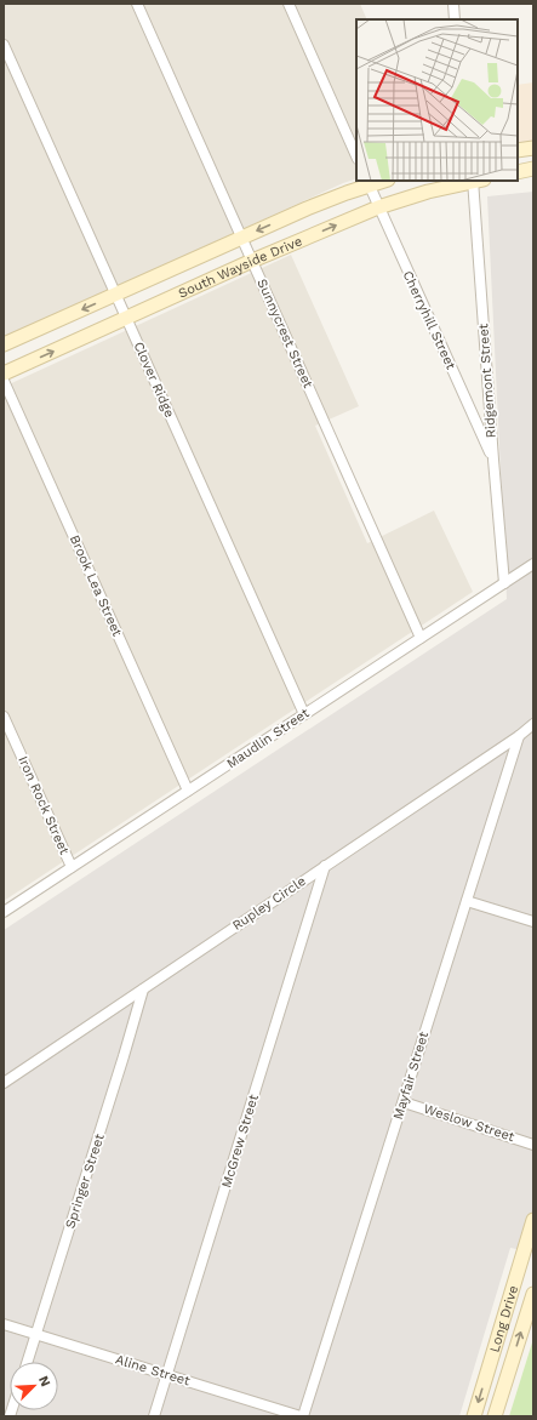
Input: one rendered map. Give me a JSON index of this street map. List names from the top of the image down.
{
  "streets": {
    "main road": ["South Wayside Drive", "Long Drive"],
    "street": [
      "Cherryhill Street",
      "Sunnycrest Street",
      "Clover Ridge",
      "Ridgemont Street",
      "Brook Lea Street",
      "Maudlin Street",
      "Iron Rock Street",
      "Rupley Circle",
      "Mayfair Street",
      "Weslow Street",
      "McGrew Street",
      "Springer Street",
      "Aline Street"
    ]
  },
  "crossings": [
    ["South Wayside Drive", "Cherryhill Street"],
    ["South Wayside Drive", "Sunnycrest Street"],
    ["South Wayside Drive", "Clover Ridge"],
    ["South Wayside Drive", "Ridgemont Street"],
    ["Cherryhill Street", "Ridgemont Street"],
    ["Sunnycrest Street", "Maudlin Street"],
    ["Clover Ridge", "Maudlin Street"],
    ["Ridgemont Street", "Maudlin Street"],
    ["Brook Lea Street", "Maudlin Street"],
    ["Maudlin Street", "Iron Rock Street"],
    ["Rupley Circle", "Mayfair Street"],
    ["Rupley Circle", "McGrew Street"],
    ["Rupley Circle", "Springer Street"],
    ["Mayfair Street", "Weslow Street"],
    ["Mayfair Street", "Aline Street"],
    ["McGrew Street", "Aline Street"],
    ["Springer Street", "Aline Street"]
  ],
  "north": "top right"
}
